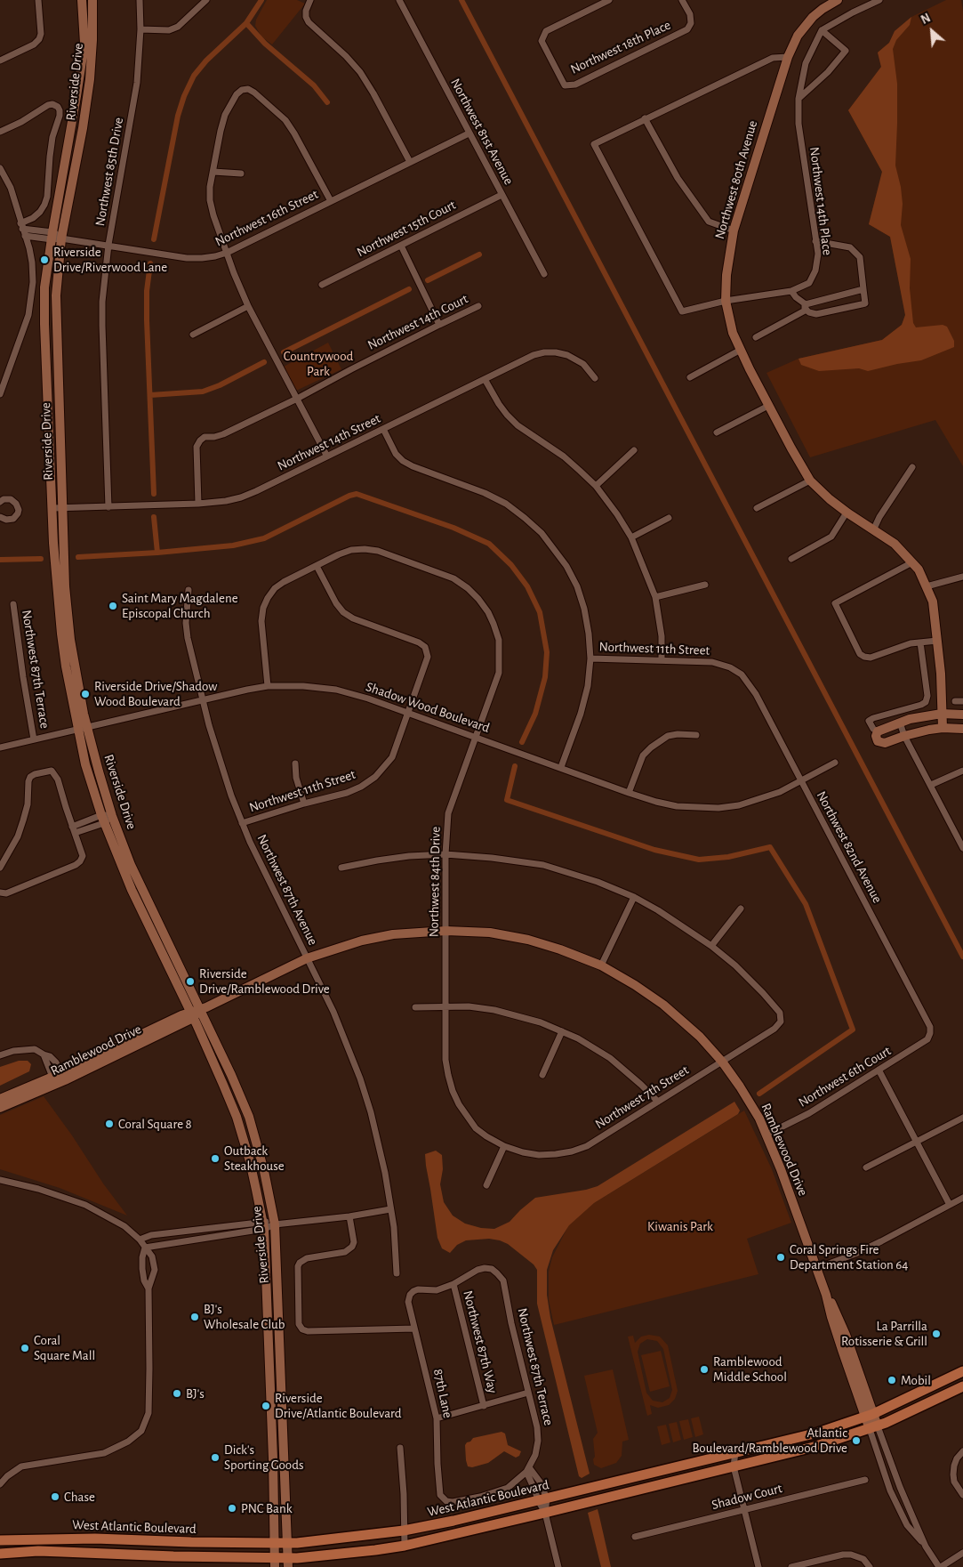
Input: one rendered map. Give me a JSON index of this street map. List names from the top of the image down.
{
  "streets": {
    "main road": ["West Atlantic Boulevard"],
    "street": [
      "Northwest 18th Place",
      "Riverside Drive",
      "Northwest 81st Avenue",
      "Northwest 85th Drive",
      "Northwest 80th Avenue",
      "Northwest 14th Place",
      "Northwest 16th Street",
      "Northwest 15th Court",
      "Northwest 14th Court",
      "Northwest 14th Street",
      "Northwest 11th Street",
      "Northwest 87th Terrace",
      "Shadow Wood Boulevard",
      "Northwest 82nd Avenue",
      "Northwest 84th Drive",
      "Northwest 87th Avenue",
      "Ramblewood Drive",
      "Northwest 6th Court",
      "Northwest 7th Street",
      "Northwest 87th Way",
      "87th Lane",
      "Shadow Court"
    ]
  },
  "crossings": [
    ["Riverside Drive", "Northwest 16th Street"],
    ["Riverside Drive", "Northwest 14th Street"],
    ["Riverside Drive", "Shadow Wood Boulevard"],
    ["Riverside Drive", "Ramblewood Drive"],
    ["Riverside Drive", "West Atlantic Boulevard"],
    ["Northwest 81st Avenue", "Northwest 16th Street"],
    ["Northwest 81st Avenue", "Northwest 15th Court"],
    ["Northwest 85th Drive", "Northwest 16th Street"],
    ["Northwest 85th Drive", "Northwest 14th Street"],
    ["Northwest 80th Avenue", "Northwest 14th Place"],
    ["Northwest 14th Court", "Northwest 14th Street"],
    ["Northwest 11th Street", "Shadow Wood Boulevard"],
    ["Northwest 11th Street", "Northwest 82nd Avenue"],
    ["Northwest 11th Street", "Northwest 84th Drive"],
    ["Northwest 11th Street", "Northwest 87th Avenue"],
    ["Northwest 87th Terrace", "Shadow Wood Boulevard"],
    ["Northwest 87th Terrace", "Northwest 87th Way"],
    ["Northwest 87th Terrace", "87th Lane"],
    ["Shadow Wood Boulevard", "Northwest 82nd Avenue"],
    ["Shadow Wood Boulevard", "Northwest 84th Drive"],
    ["Shadow Wood Boulevard", "Northwest 87th Avenue"],
    ["Northwest 82nd Avenue", "Northwest 6th Court"],
    ["Northwest 84th Drive", "Ramblewood Drive"],
    ["Northwest 84th Drive", "Northwest 7th Street"],
    ["Northwest 87th Avenue", "Ramblewood Drive"],
    ["Ramblewood Drive", "Northwest 6th Court"],
    ["Ramblewood Drive", "Northwest 7th Street"],
    ["Ramblewood Drive", "West Atlantic Boulevard"],
    ["Northwest 87th Way", "87th Lane"]
  ],
  "parks": ["Countrywood Park", "Kiwanis Park"],
  "places": [
    "Riverside Drive/Riverwood Lane",
    "Saint Mary Magdalene Episcopal Church",
    "Riverside Drive/Shadow Wood Boulevard",
    "Riverside Drive/Ramblewood Drive",
    "Coral Square 8",
    "Outback Steakhouse",
    "Coral Springs Fire Department Station 64",
    "BJ's Wholesale Club",
    "La Parrilla Rotisserie & Grill",
    "Coral Square Mall",
    "Ramblewood Middle School",
    "Mobil",
    "BJ's",
    "Riverside Drive/Atlantic Boulevard",
    "Atlantic Boulevard/Ramblewood Drive",
    "Dick's Sporting Goods",
    "Chase",
    "PNC Bank"
  ],
  "north": "top left"
}
